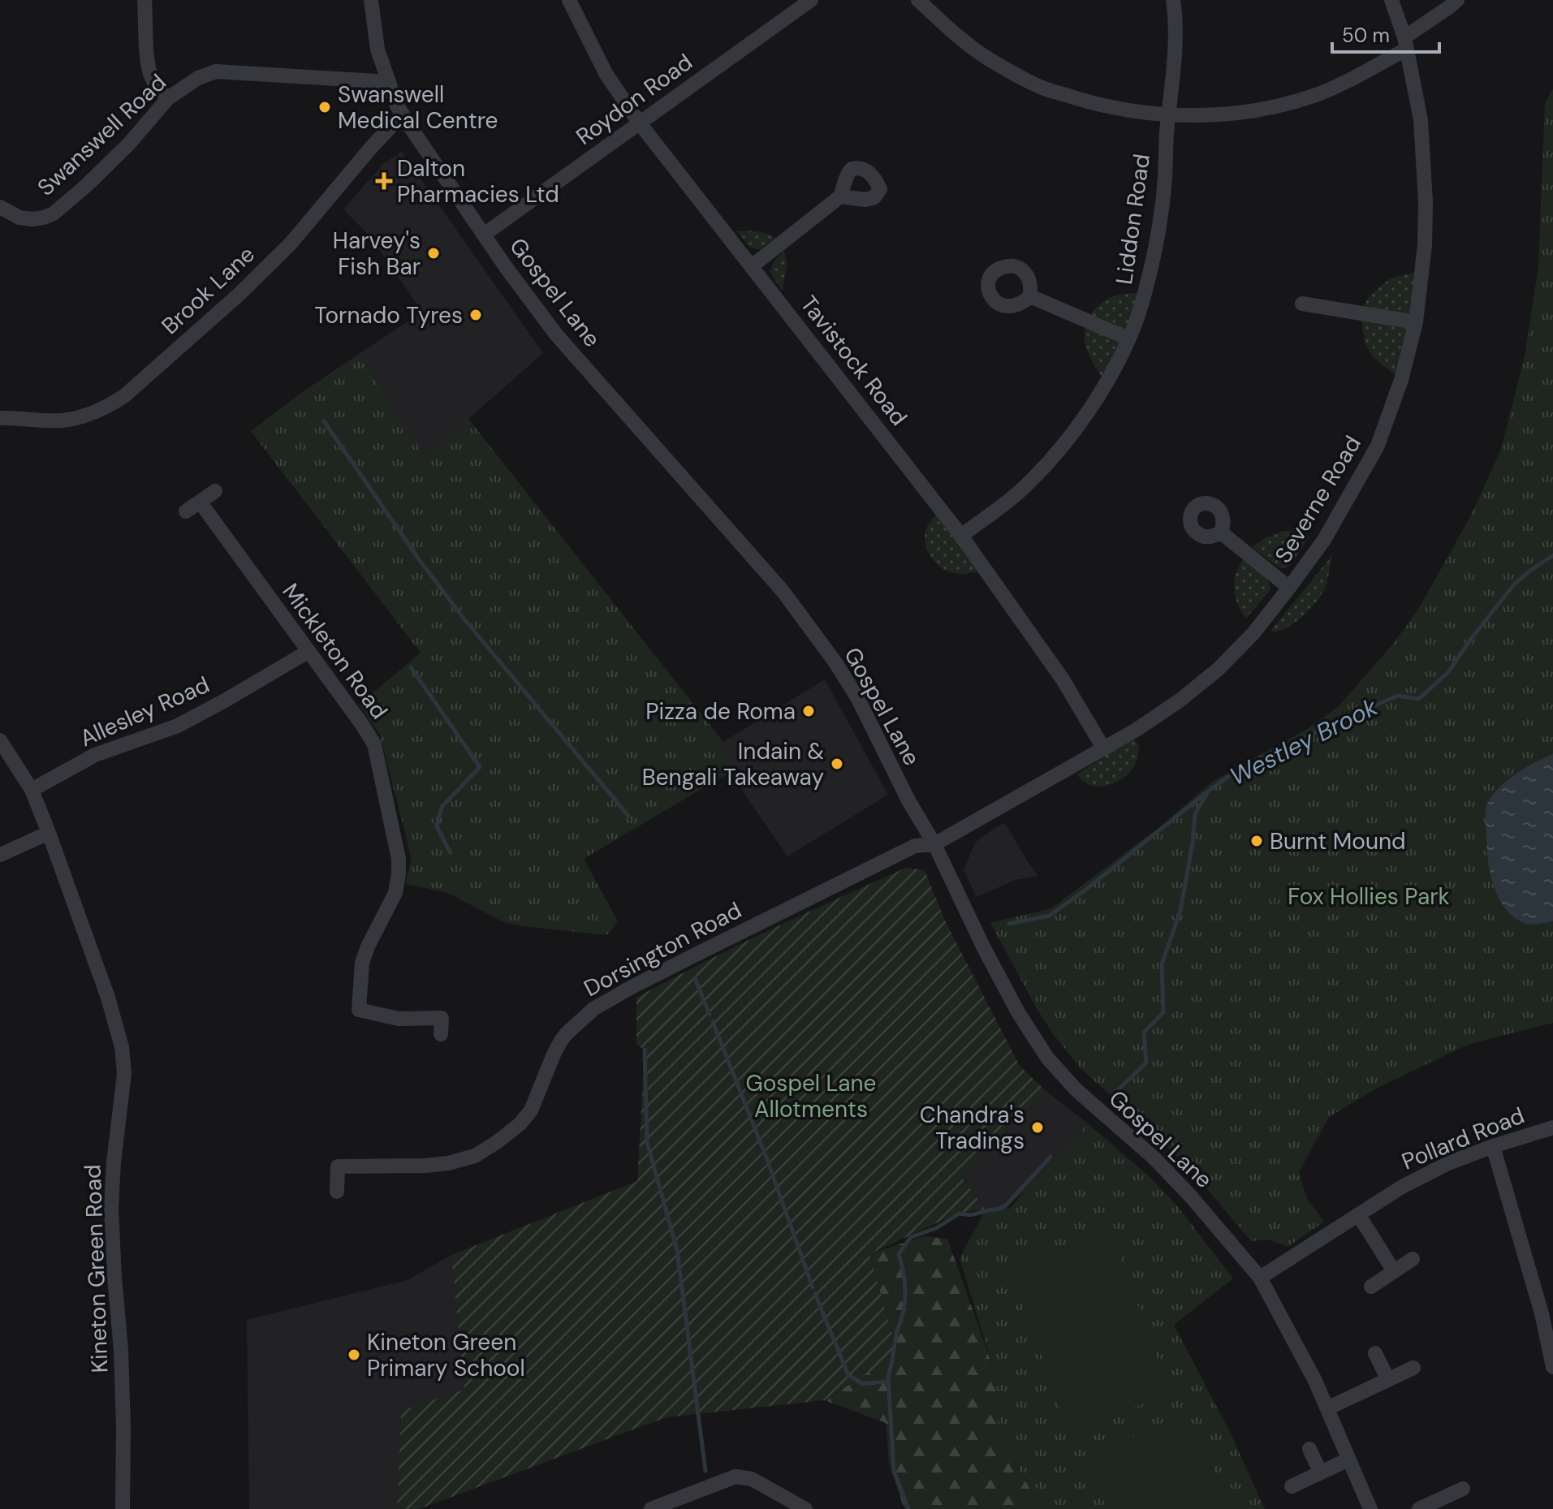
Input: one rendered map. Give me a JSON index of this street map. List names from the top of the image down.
{
  "streets": {
    "street": [
      "Roydon Road",
      "Swanswell Road",
      "Liddon Road",
      "Brook Lane",
      "Gospel Lane",
      "Tavistock Road",
      "Severne Road",
      "Mickleton Road",
      "Allesley Road",
      "Dorsington Road",
      "Pollard Road",
      "Kineton Green Road"
    ]
  },
  "crossings": [
    ["Roydon Road", "Gospel Lane"],
    ["Roydon Road", "Tavistock Road"],
    ["Swanswell Road", "Gospel Lane"],
    ["Liddon Road", "Tavistock Road"],
    ["Brook Lane", "Gospel Lane"],
    ["Gospel Lane", "Severne Road"],
    ["Gospel Lane", "Dorsington Road"],
    ["Gospel Lane", "Pollard Road"],
    ["Tavistock Road", "Severne Road"],
    ["Severne Road", "Dorsington Road"],
    ["Mickleton Road", "Allesley Road"],
    ["Allesley Road", "Kineton Green Road"]
  ],
  "water": ["Westley Brook"],
  "parks": ["Fox Hollies Park", "Gospel Lane Allotments"],
  "places": {
    "other": [
      "Swanswell Medical Centre",
      "Harvey's Fish Bar",
      "Tornado Tyres",
      "Pizza de Roma",
      "Indain & Bengali Takeaway",
      "Burnt Mound",
      "Chandra's Tradings",
      "Kineton Green Primary School"
    ],
    "health": ["Dalton Pharmacies Ltd"]
  },
  "scale_bar": "50 m"
}
